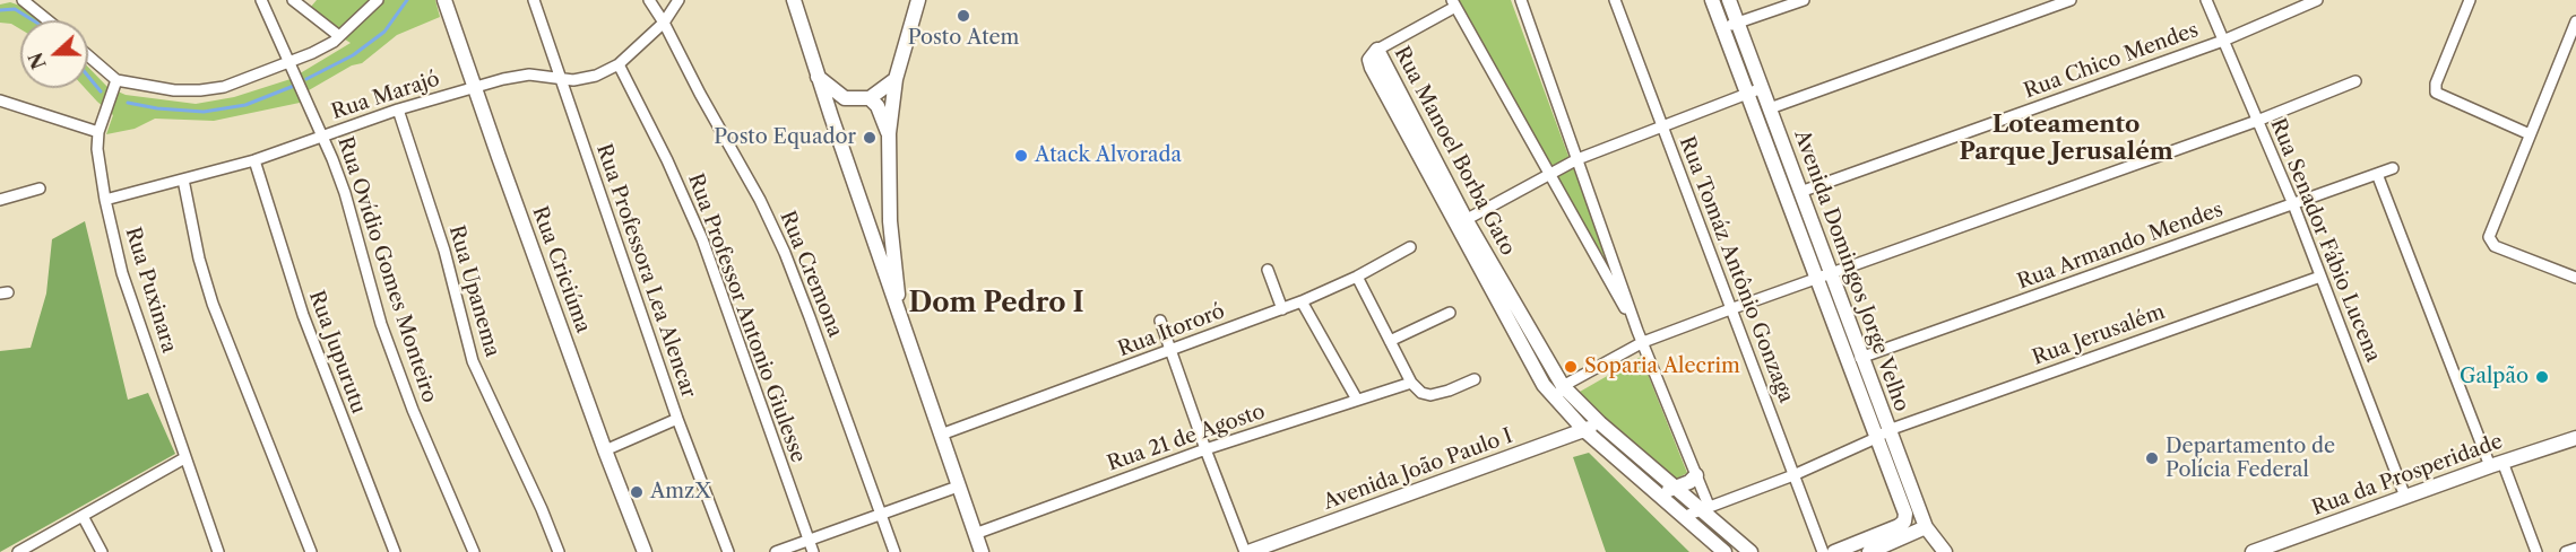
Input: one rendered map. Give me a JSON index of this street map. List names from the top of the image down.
{
  "streets": {
    "street": [
      "Rua Chico Mendes",
      "Rua Marajó",
      "Rua Manoel Borba Gato",
      "Rua Senador Fábio Lucena",
      "Rua Armando Mendes",
      "Rua Ovídio Gomes Monteiro",
      "Rua Criciúma",
      "Rua Tomáz Antônio Gonzaga",
      "Rua Professora Lea Alencar",
      "Avenida Domingos Jorge Velho",
      "Rua Cremona",
      "Rua Puxinara",
      "Rua Upanema",
      "Rua Professor Antonio Giulesse",
      "Rua Itororó",
      "Rua Jerusalém",
      "Rua Jupurutu",
      "Rua 21 de Agosto",
      "Avenida João Paulo I",
      "Rua da Prosperidade"
    ]
  },
  "crossings": [
    ["Rua Chico Mendes", "Rua Senador Fábio Lucena"],
    ["Rua Chico Mendes", "Avenida Domingos Jorge Velho"],
    ["Rua Marajó", "Rua Ovídio Gomes Monteiro"],
    ["Rua Marajó", "Rua Criciúma"],
    ["Rua Marajó", "Rua Professora Lea Alencar"],
    ["Rua Marajó", "Rua Cremona"],
    ["Rua Marajó", "Rua Puxinara"],
    ["Rua Marajó", "Rua Upanema"],
    ["Rua Marajó", "Rua Professor Antonio Giulesse"],
    ["Rua Marajó", "Rua Jupurutu"],
    ["Rua Manoel Borba Gato", "Rua Jerusalém"],
    ["Rua Manoel Borba Gato", "Avenida João Paulo I"],
    ["Rua Senador Fábio Lucena", "Rua Armando Mendes"],
    ["Rua Senador Fábio Lucena", "Rua Jerusalém"],
    ["Rua Senador Fábio Lucena", "Rua da Prosperidade"],
    ["Rua Armando Mendes", "Avenida Domingos Jorge Velho"],
    ["Rua Tomáz Antônio Gonzaga", "Rua Jerusalém"],
    ["Avenida Domingos Jorge Velho", "Rua Jerusalém"]
  ],
  "districts": ["Loteamento Parque Jerusalém", "Dom Pedro I"],
  "places": [
    "Posto Atem",
    "Posto Equador",
    "Atack Alvorada",
    "Soparia Alecrim",
    "Galpão",
    "Departamento de Polícia Federal",
    "AmzX"
  ],
  "north": "left"
}
